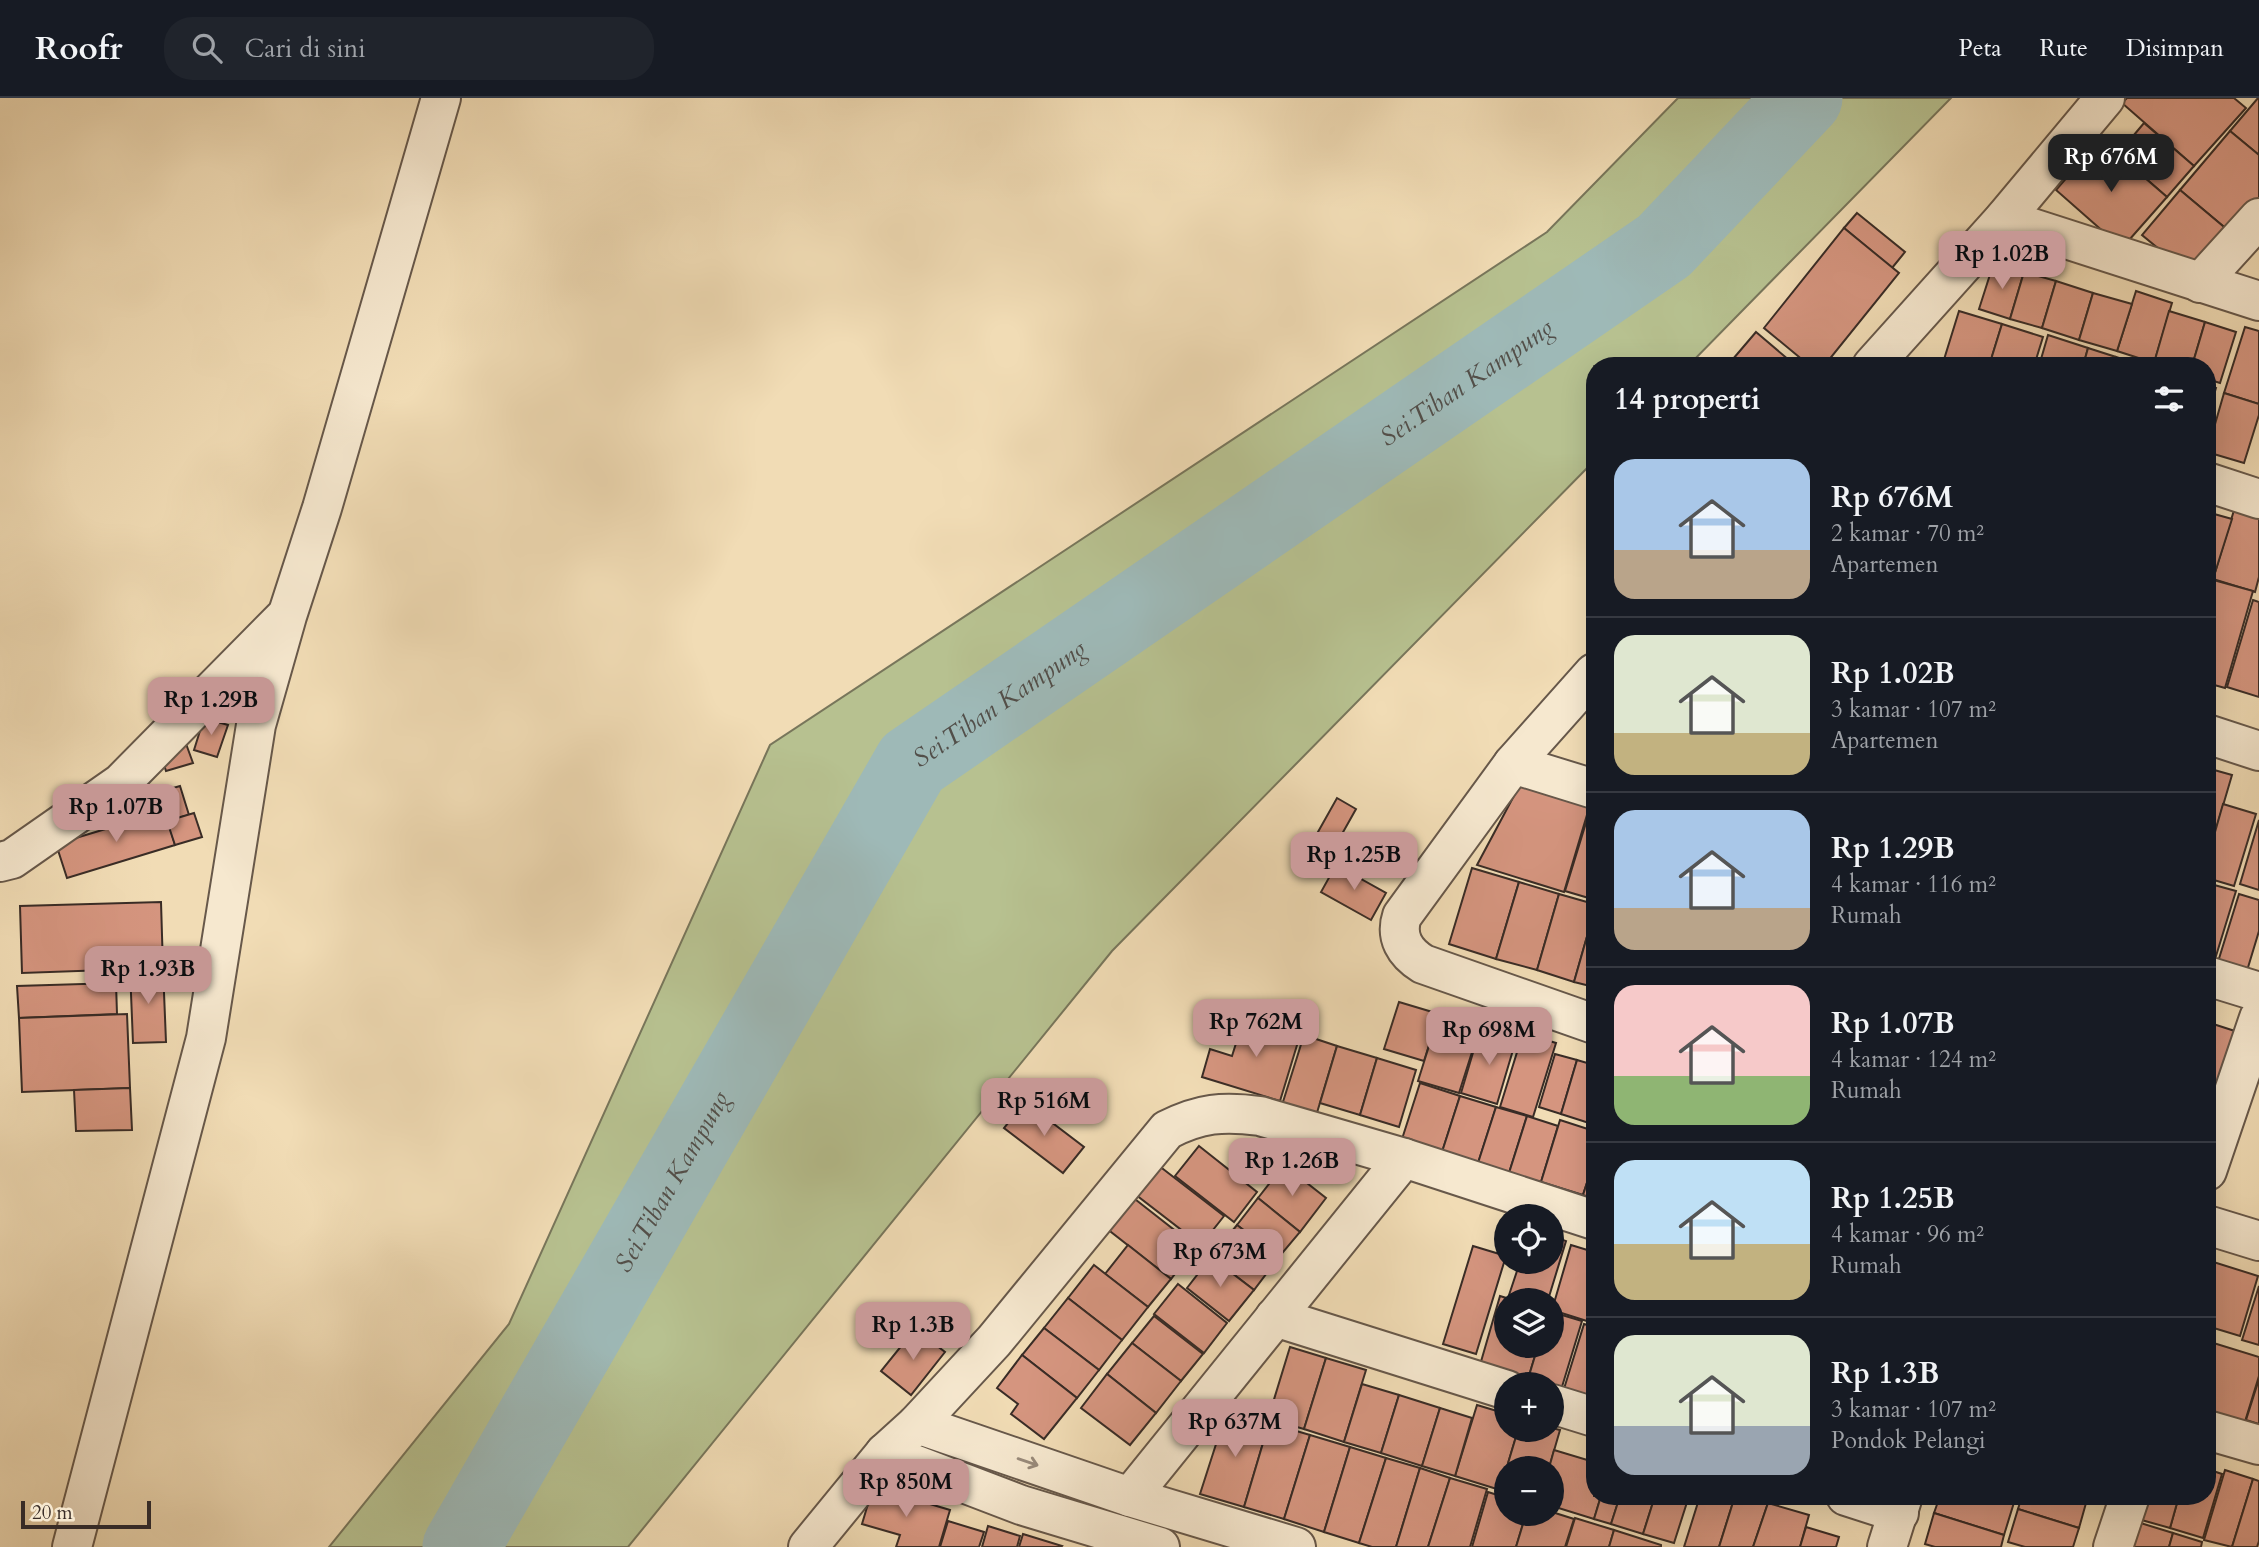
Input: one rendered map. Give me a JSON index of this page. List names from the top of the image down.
{
  "water": ["Sei.Tiban Kampung"],
  "scale_bar": "20 m",
  "page": {
    "header": "Roofr",
    "search": "Cari di sini",
    "nav": ["Peta", "Rute", "Disimpan"],
    "price": [
      "Rp 676M",
      "Rp 1.02B",
      "Rp 1.29B",
      "Rp 1.07B",
      "Rp 1.25B",
      "Rp 1.93B",
      "Rp 762M",
      "Rp 698M",
      "Rp 516M",
      "Rp 1.26B",
      "Rp 673M",
      "Rp 1.3B",
      "Rp 637M",
      "Rp 850M"
    ],
    "heading": "14 properti",
    "list": [
      {
        "name": "Rp 676M",
        "note": "2 kamar · 70 m² · Apartemen"
      },
      {
        "name": "Rp 1.02B",
        "note": "3 kamar · 107 m² · Apartemen"
      },
      {
        "name": "Rp 1.29B",
        "note": "4 kamar · 116 m² · Rumah"
      },
      {
        "name": "Rp 1.07B",
        "note": "4 kamar · 124 m² · Rumah"
      },
      {
        "name": "Rp 1.25B",
        "note": "4 kamar · 96 m² · Rumah"
      },
      {
        "name": "Rp 1.3B",
        "note": "3 kamar · 107 m² · Pondok Pelangi"
      }
    ],
    "map_buttons": ["+", "−"],
    "scale": "20 m"
  }
}
